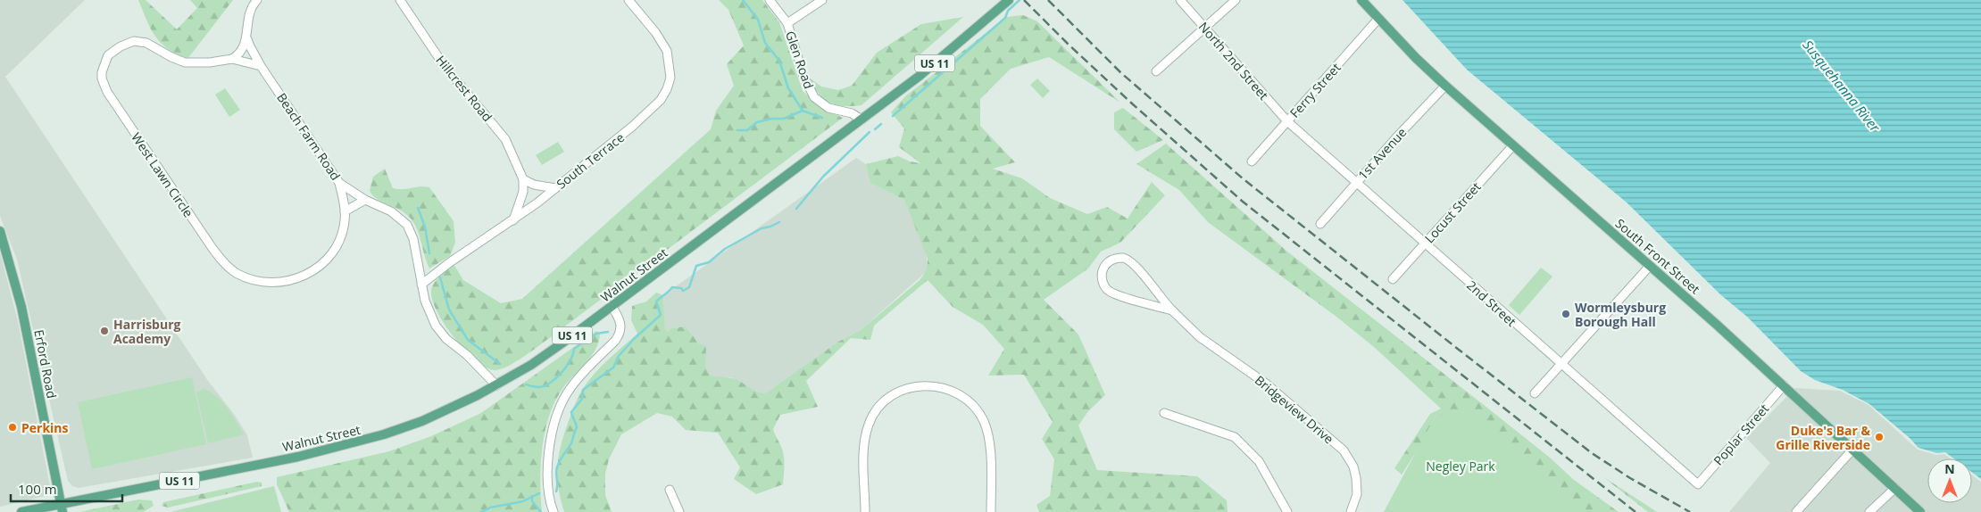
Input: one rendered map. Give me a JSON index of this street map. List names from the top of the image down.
{
  "streets": {
    "main road": [
      "US 11",
      "South Front Street",
      "Walnut Street",
      "Erford Road"
    ],
    "street": [
      "Glen Road",
      "North 2nd Street",
      "Hillcrest Road",
      "Ferry Street",
      "Beach Farm Road",
      "1st Avenue",
      "South Terrace",
      "West Lawn Circle",
      "Locust Street",
      "2nd Street",
      "Bridgeview Drive",
      "Poplar Street"
    ]
  },
  "crossings": [
    ["Glen Road", "Walnut Street"],
    ["North 2nd Street", "Ferry Street"],
    ["North 2nd Street", "2nd Street"],
    ["US 11", "Walnut Street"],
    ["US 11", "Erford Road"],
    ["Ferry Street", "South Front Street"],
    ["Ferry Street", "2nd Street"],
    ["Beach Farm Road", "South Terrace"],
    ["Beach Farm Road", "West Lawn Circle"],
    ["Beach Farm Road", "Walnut Street"],
    ["1st Avenue", "South Front Street"],
    ["1st Avenue", "2nd Street"],
    ["Locust Street", "South Front Street"],
    ["Locust Street", "2nd Street"],
    ["South Front Street", "Poplar Street"],
    ["Walnut Street", "Erford Road"],
    ["2nd Street", "Poplar Street"]
  ],
  "water": ["Susquehanna River"],
  "parks": ["Negley Park"],
  "places": [
    "Wormleysburg Borough Hall",
    "Harrisburg Academy",
    "Perkins",
    "Duke's Bar & Grille Riverside"
  ],
  "scale_bar": "100 m",
  "north": "top"
}
